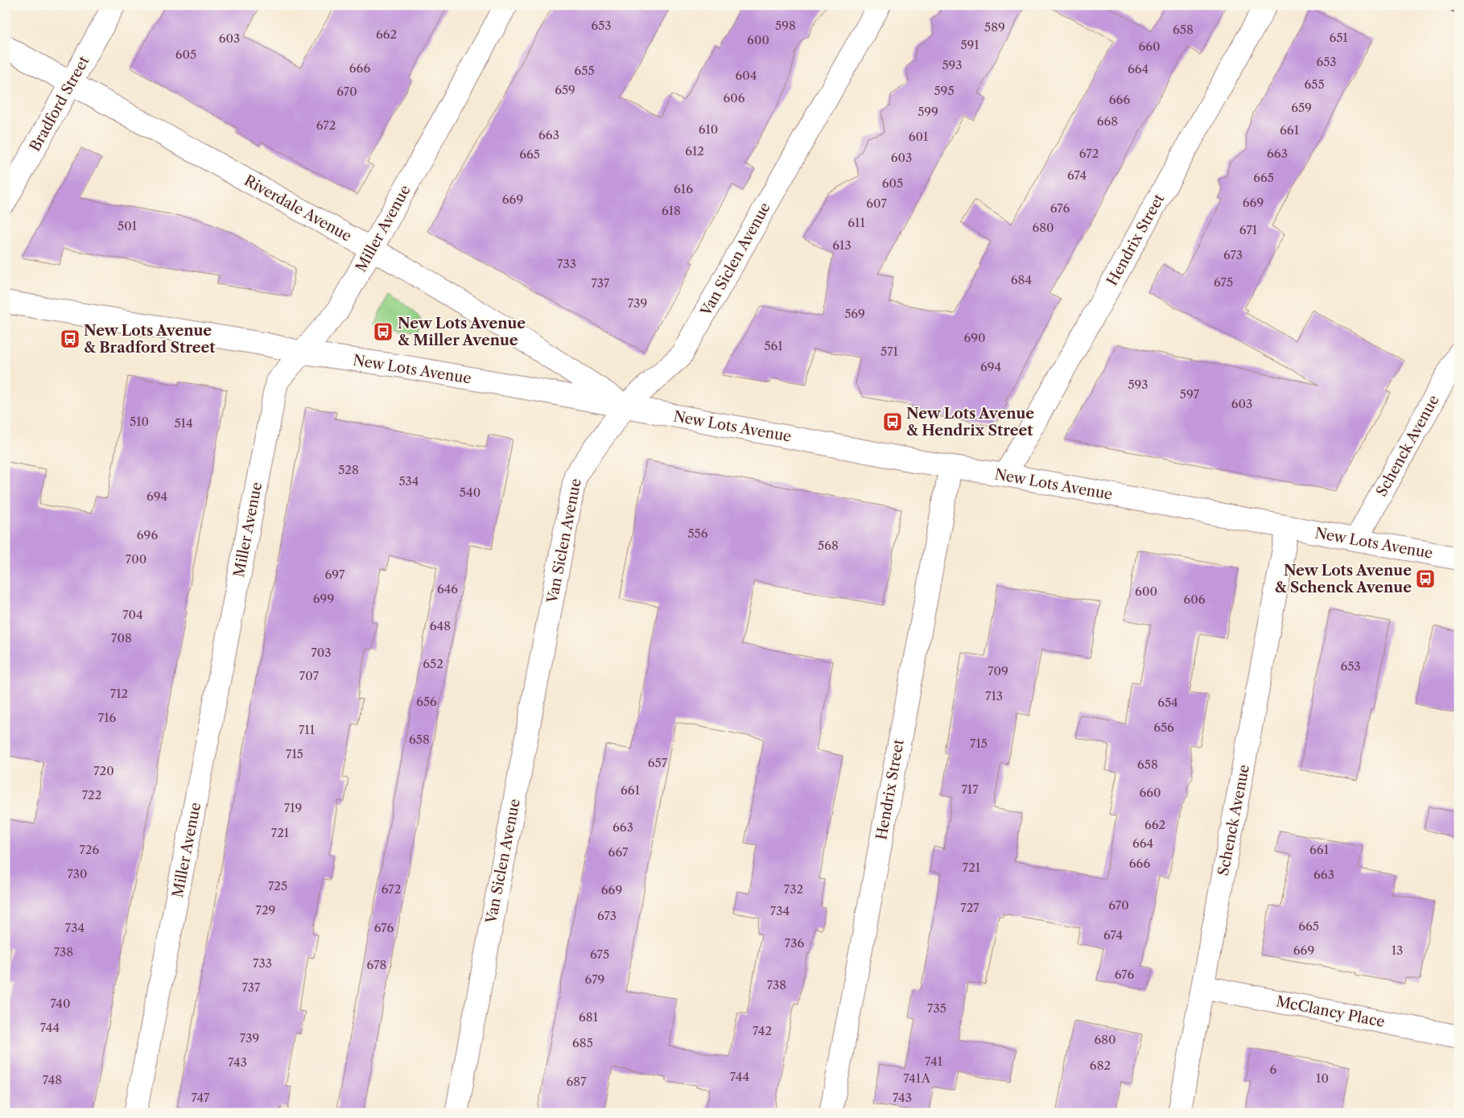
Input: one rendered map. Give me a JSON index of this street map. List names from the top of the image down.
{
  "streets": {
    "street": [
      "Bradford Street",
      "Riverdale Avenue",
      "Miller Avenue",
      "Hendrix Street",
      "Van Siclen Avenue",
      "New Lots Avenue",
      "Schenck Avenue",
      "McClancy Place"
    ]
  },
  "crossings": [
    ["Bradford Street", "Riverdale Avenue"],
    ["Riverdale Avenue", "Miller Avenue"],
    ["Riverdale Avenue", "Van Siclen Avenue"],
    ["Riverdale Avenue", "New Lots Avenue"],
    ["Miller Avenue", "New Lots Avenue"],
    ["Hendrix Street", "New Lots Avenue"],
    ["Van Siclen Avenue", "New Lots Avenue"],
    ["New Lots Avenue", "Schenck Avenue"],
    ["Schenck Avenue", "McClancy Place"]
  ],
  "places": {
    "bus stop": [
      "New Lots Avenue & Miller Avenue",
      "New Lots Avenue & Bradford Street",
      "New Lots Avenue & Hendrix Street",
      "New Lots Avenue & Schenck Avenue"
    ]
  },
  "house_numbers": [
    "653",
    "598",
    "589",
    "658",
    "662",
    "651",
    "603",
    "600",
    "591",
    "660",
    "605",
    "653",
    "593",
    "666",
    "664",
    "655",
    "604",
    "655",
    "659",
    "595",
    "670",
    "606",
    "666",
    "659",
    "599",
    "668",
    "672",
    "610",
    "661",
    "663",
    "601",
    "612",
    "672",
    "663",
    "665",
    "603",
    "674",
    "665",
    "605",
    "616",
    "669",
    "669",
    "607",
    "676",
    "618",
    "611",
    "501",
    "680",
    "671",
    "613",
    "673",
    "733",
    "684",
    "675",
    "737",
    "739",
    "569",
    "690",
    "561",
    "571",
    "694",
    "593",
    "597",
    "603",
    "510",
    "514",
    "528",
    "534",
    "540",
    "694",
    "556",
    "696",
    "568",
    "700",
    "697",
    "646",
    "600",
    "699",
    "606",
    "704",
    "648",
    "708",
    "703",
    "652",
    "653",
    "709",
    "707",
    "712",
    "713",
    "656",
    "654",
    "716",
    "656",
    "711",
    "658",
    "715",
    "715",
    "657",
    "658",
    "720",
    "717",
    "661",
    "660",
    "722",
    "719",
    "662",
    "663",
    "721",
    "664",
    "726",
    "661",
    "667",
    "666",
    "721",
    "730",
    "663",
    "725",
    "672",
    "732",
    "669",
    "670",
    "727",
    "729",
    "734",
    "673",
    "665",
    "734",
    "676",
    "674",
    "736",
    "669",
    "13",
    "738",
    "675",
    "733",
    "678",
    "676",
    "679",
    "738",
    "737",
    "740",
    "735",
    "681",
    "744",
    "742",
    "739",
    "680",
    "685",
    "741",
    "743",
    "682",
    "6",
    "744",
    "741A",
    "10",
    "748",
    "687",
    "747",
    "743"
  ]
}
